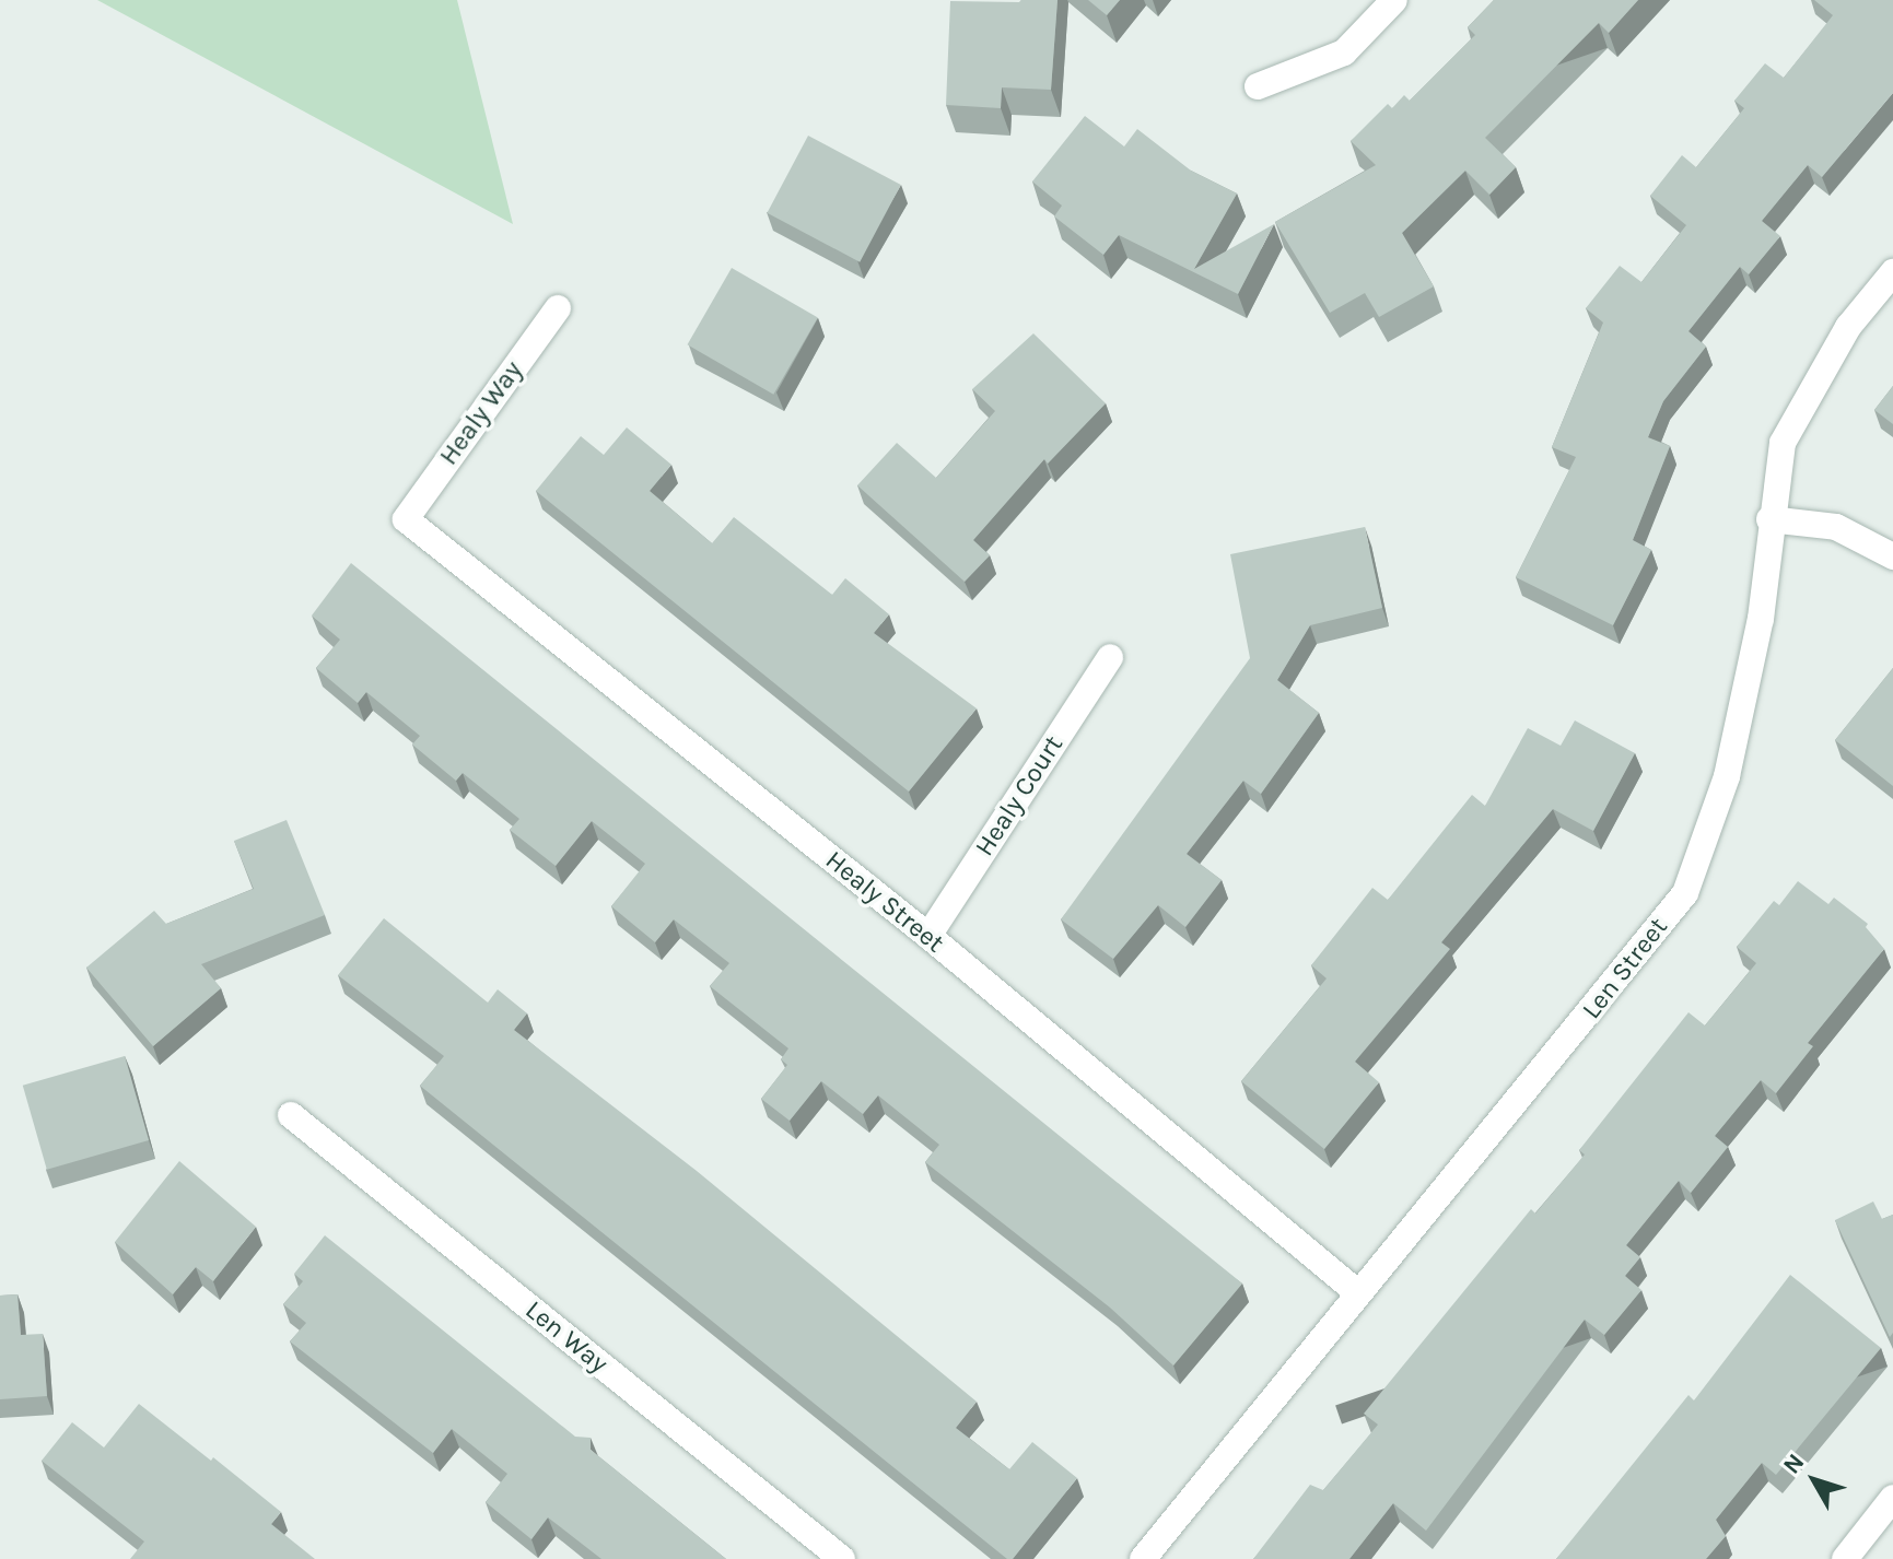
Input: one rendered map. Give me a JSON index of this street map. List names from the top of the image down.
{
  "streets": {
    "street": [
      "Healy Way",
      "Healy Court",
      "Healy Street",
      "Len Street",
      "Len Way"
    ]
  },
  "crossings": [
    ["Healy Way", "Healy Street"],
    ["Healy Court", "Healy Street"],
    ["Healy Street", "Len Street"]
  ],
  "north": "top left"
}
